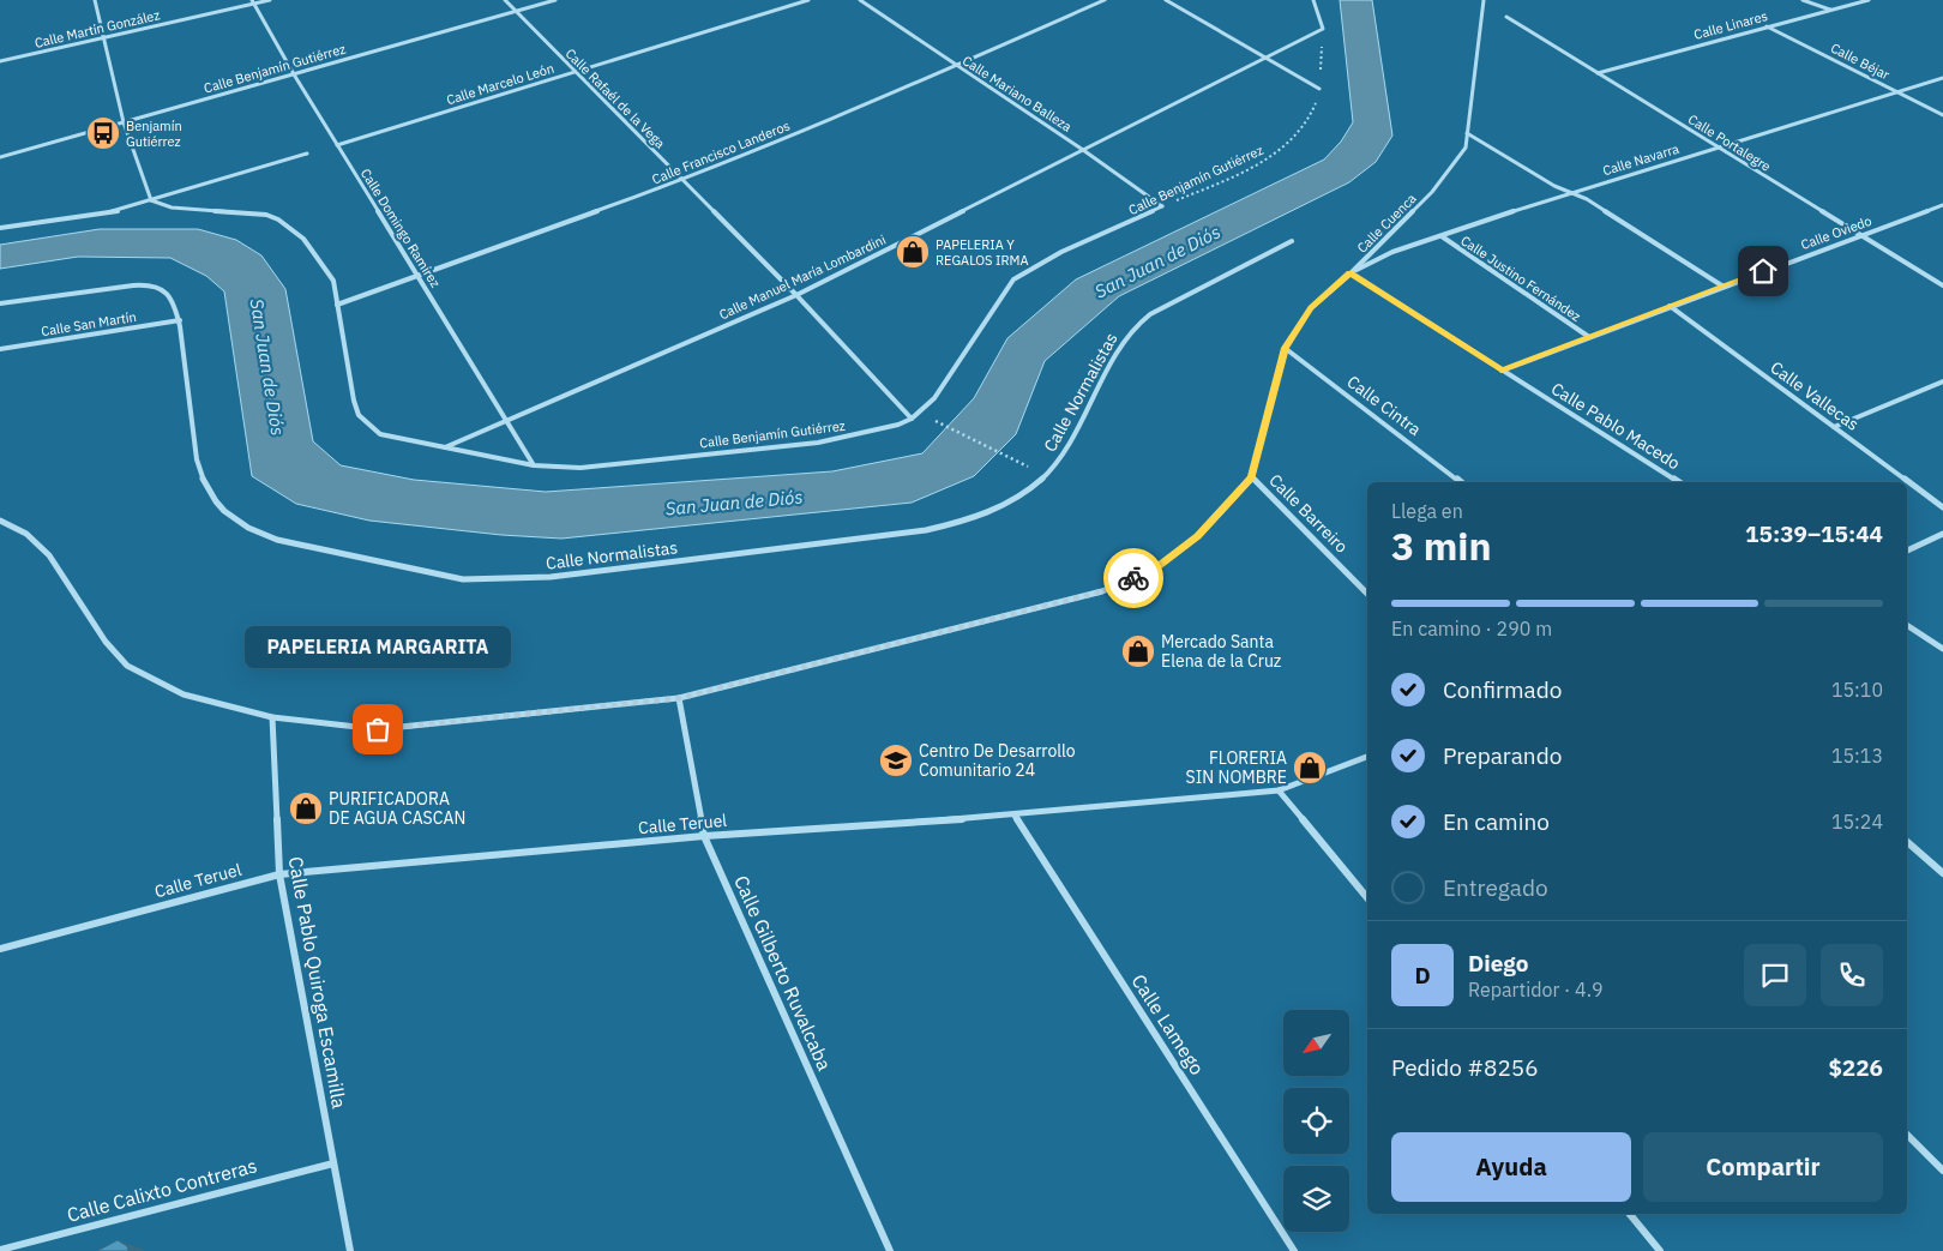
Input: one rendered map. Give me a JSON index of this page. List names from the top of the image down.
{
  "streets": {
    "street": [
      "Calle Linares",
      "Calle Martín González",
      "Calle Béjar",
      "Calle Benjamín Gutiérrez",
      "Calle Marcelo León",
      "Calle Mariano Balleza",
      "Calle Rafaél de la Vega",
      "Calle Portalegre",
      "Calle Francisco Landeros",
      "Calle Navarra",
      "Calle Cuenca",
      "Calle Domingo Ramírez",
      "Calle Oviedo",
      "Calle Manuel María Lombardini",
      "Calle Justino Fernández",
      "Calle San Martín",
      "Calle Normalistas",
      "Calle Vallecas",
      "Calle Cintra",
      "Calle Pablo Macedo",
      "Calle Barreiro",
      "Calle Teruel",
      "Calle Gilberto Ruvalcaba",
      "Calle Pablo Quiroga Escamilla",
      "Calle Lamego",
      "Calle Calixto Contreras"
    ]
  },
  "crossings": [
    ["Calle Linares", "Calle Béjar"],
    ["Calle Linares", "Calle Portalegre"],
    ["Calle Martín González", "Calle Domingo Ramírez"],
    ["Calle Béjar", "Calle Navarra"],
    ["Calle Benjamín Gutiérrez", "Calle Mariano Balleza"],
    ["Calle Benjamín Gutiérrez", "Calle Rafaél de la Vega"],
    ["Calle Benjamín Gutiérrez", "Calle Francisco Landeros"],
    ["Calle Benjamín Gutiérrez", "Calle Domingo Ramírez"],
    ["Calle Benjamín Gutiérrez", "Calle Manuel María Lombardini"],
    ["Calle Marcelo León", "Calle Rafaél de la Vega"],
    ["Calle Marcelo León", "Calle Domingo Ramírez"],
    ["Calle Mariano Balleza", "Calle Francisco Landeros"],
    ["Calle Mariano Balleza", "Calle Manuel María Lombardini"],
    ["Calle Rafaél de la Vega", "Calle Francisco Landeros"],
    ["Calle Rafaél de la Vega", "Calle Manuel María Lombardini"],
    ["Calle Portalegre", "Calle Navarra"],
    ["Calle Portalegre", "Calle Oviedo"],
    ["Calle Francisco Landeros", "Calle Domingo Ramírez"],
    ["Calle Navarra", "Calle Cuenca"],
    ["Calle Navarra", "Calle Justino Fernández"],
    ["Calle Navarra", "Calle Pablo Macedo"],
    ["Calle Cuenca", "Calle Cintra"],
    ["Calle Cuenca", "Calle Pablo Macedo"],
    ["Calle Cuenca", "Calle Barreiro"],
    ["Calle Domingo Ramírez", "Calle Manuel María Lombardini"],
    ["Calle Oviedo", "Calle Justino Fernández"],
    ["Calle Oviedo", "Calle Vallecas"],
    ["Calle Oviedo", "Calle Pablo Macedo"],
    ["Calle San Martín", "Calle Normalistas"],
    ["Calle Teruel", "Calle Gilberto Ruvalcaba"],
    ["Calle Teruel", "Calle Pablo Quiroga Escamilla"],
    ["Calle Teruel", "Calle Lamego"],
    ["Calle Pablo Quiroga Escamilla", "Calle Calixto Contreras"]
  ],
  "water": ["San Juan de Diós"],
  "places": {
    "bus stop": ["Benjamín Gutiérrez"],
    "shop": [
      "PAPELERIA Y REGALOS IRMA",
      "Mercado Santa Elena de la Cruz",
      "FLORERIA SIN NOMBRE",
      "PURIFICADORA DE AGUA CASCAN"
    ],
    "other": ["PAPELERIA MARGARITA"],
    "school or university": ["Centro De Desarrollo Comunitario 24"]
  },
  "north": "bottom left",
  "page": {
    "heading": ["3 min", "Llega en", "15:39–15:44"],
    "panel": [
      "Diego",
      "Repartidor · 4.9",
      "Pedido #8256",
      "$226"
    ],
    "bar": "En camino · 290 m",
    "bubble": "PAPELERIA MARGARITA",
    "list": [
      ["Confirmado", "15:10"],
      ["Preparando", "15:13"],
      ["En camino", "15:24"],
      "Entregado"
    ],
    "round": "D",
    "buttons": ["Ayuda", "Compartir"]
  }
}
